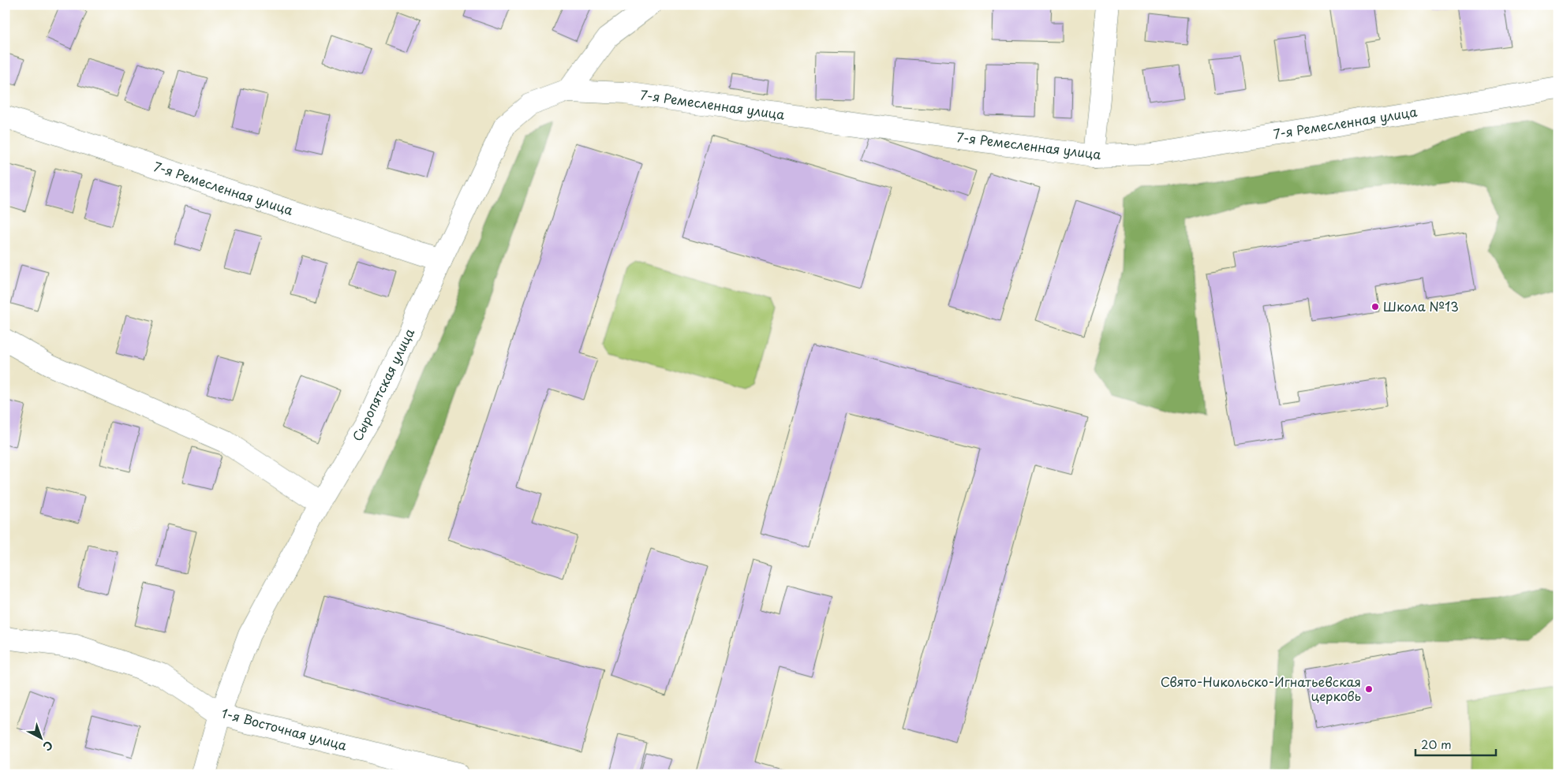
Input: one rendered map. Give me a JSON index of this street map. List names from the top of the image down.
{
  "streets": {
    "street": ["7-я Ремесленная улица", "Сыропятская улица", "1-я Восточная улица"]
  },
  "crossings": [
    ["7-я Ремесленная улица", "Сыропятская улица"],
    ["Сыропятская улица", "1-я Восточная улица"]
  ],
  "places": ["Школа №13", "Свято-Никольско-Игнатьевская церковь"],
  "scale_bar": "20 m",
  "north": "bottom right"
}
